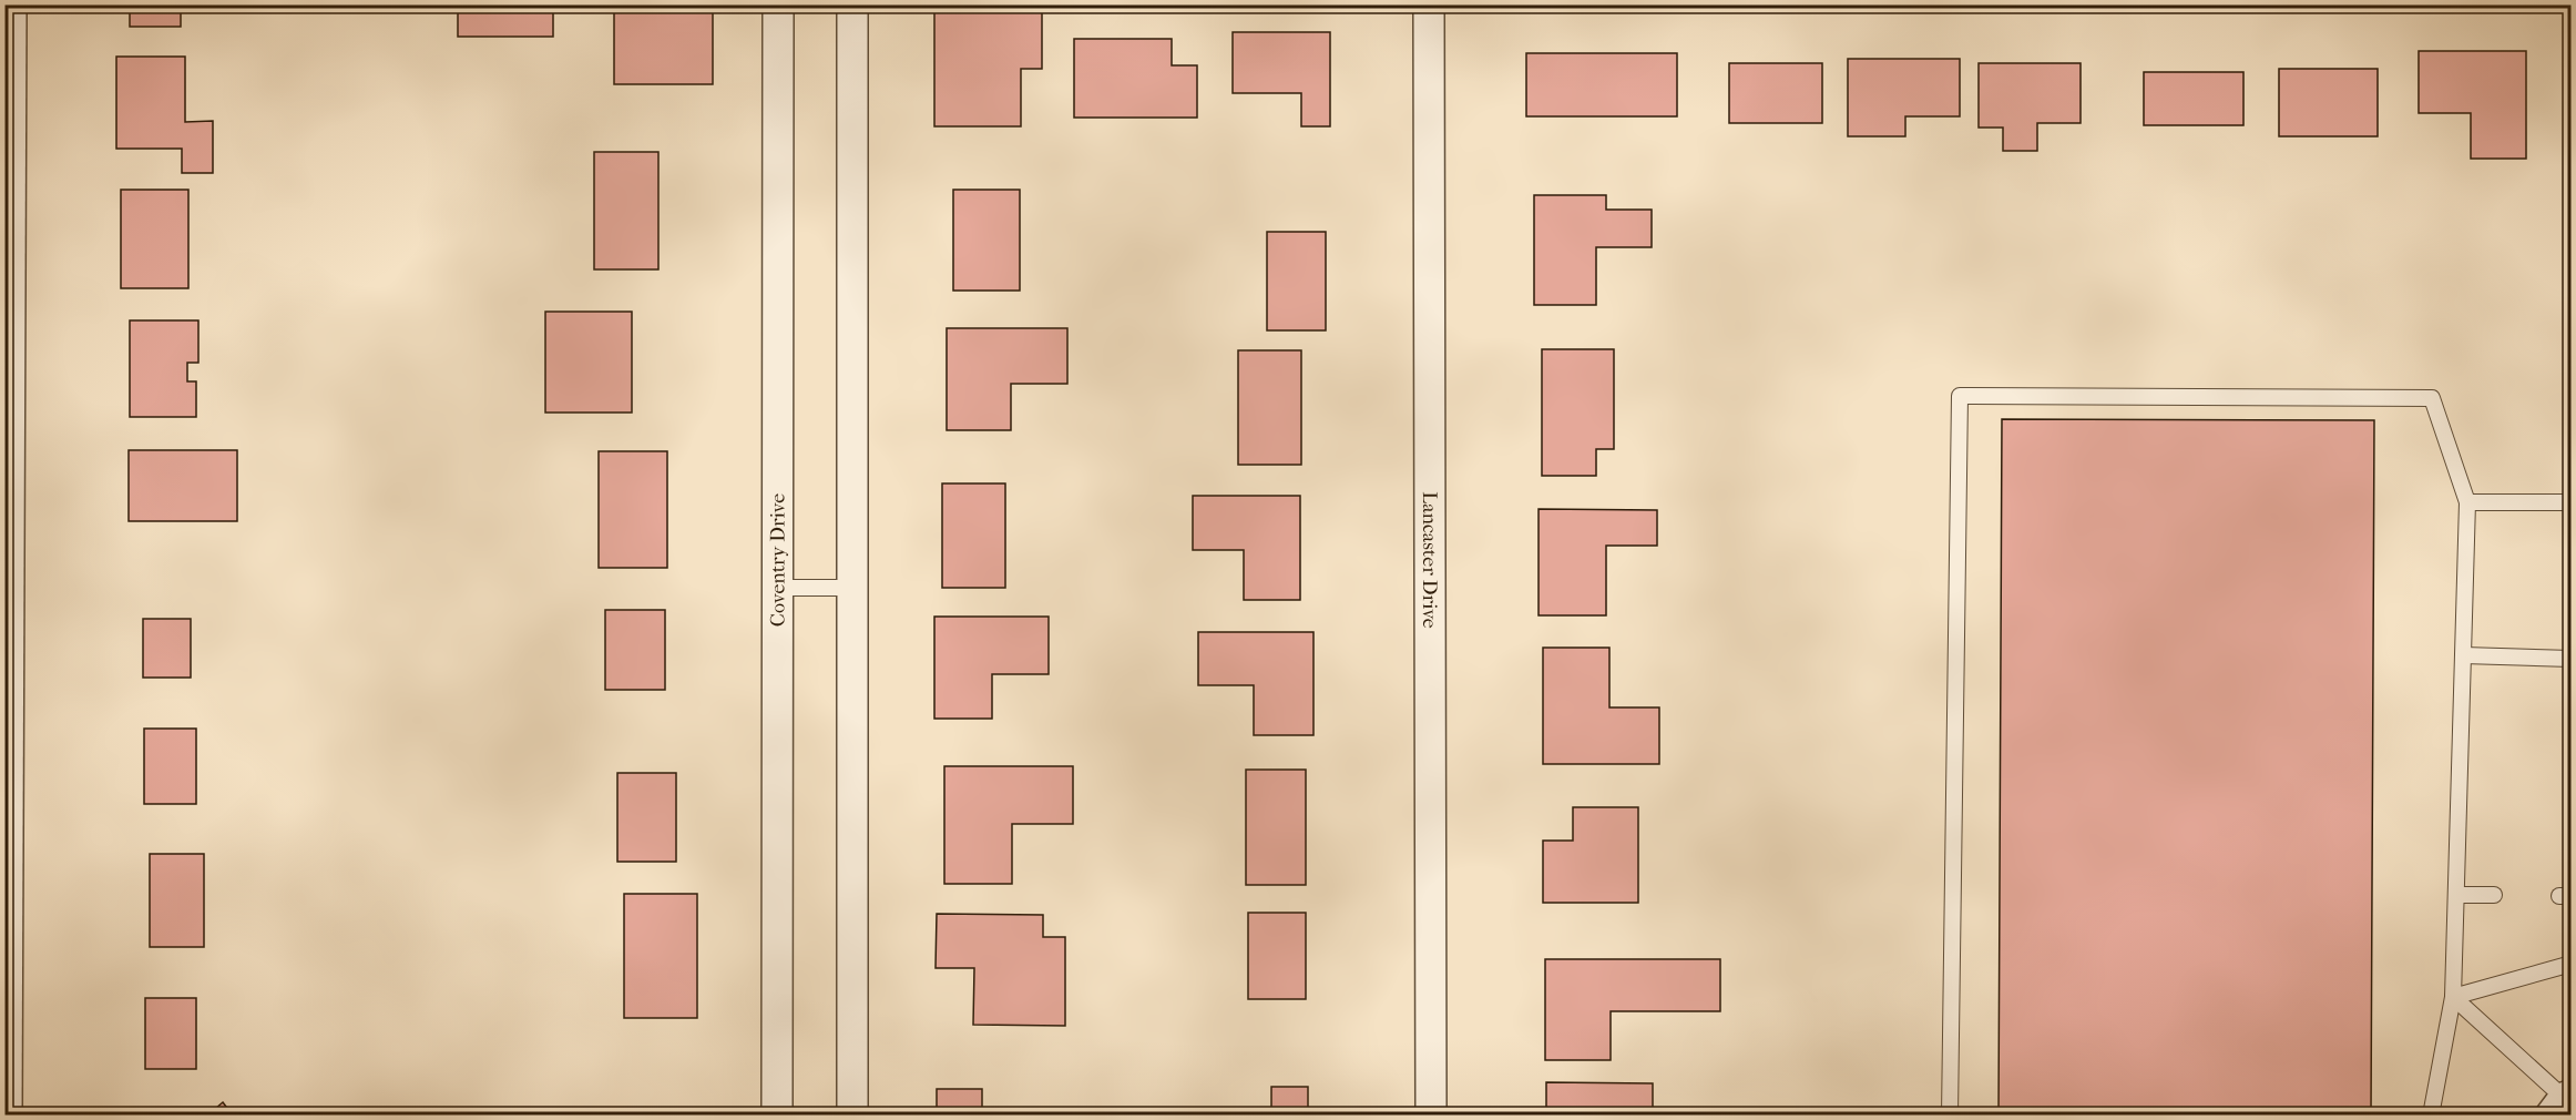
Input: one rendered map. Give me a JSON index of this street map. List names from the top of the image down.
{
  "streets": {
    "street": ["Coventry Drive", "Lancaster Drive"]
  }
}
